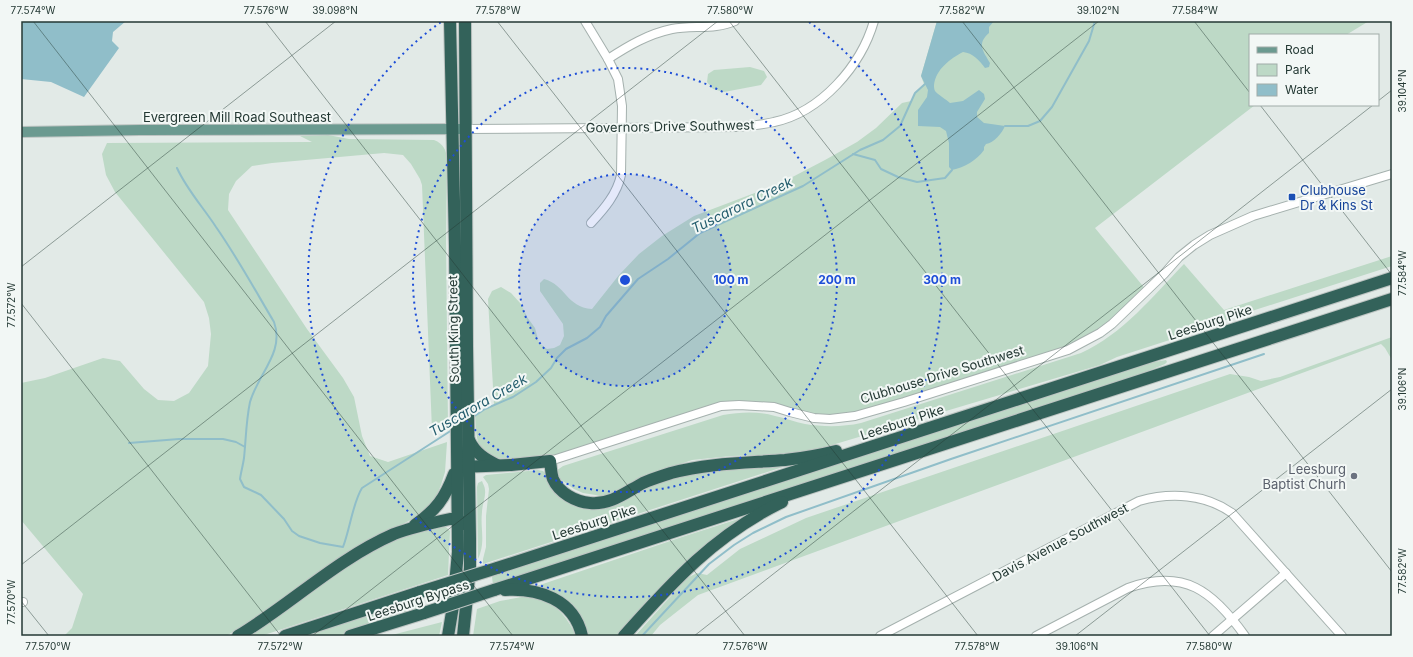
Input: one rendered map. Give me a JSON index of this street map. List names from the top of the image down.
{
  "streets": {
    "highway": [
      "Leesburg Pike",
      "South King Street",
      "Clubhouse Drive Southwest",
      "Leesburg Bypass"
    ],
    "main road": ["Evergreen Mill Road Southeast"],
    "street": ["Governors Drive Southwest", "Davis Avenue Southwest"]
  },
  "crossings": [
    ["Evergreen Mill Road Southeast", "Governors Drive Southwest"],
    ["Evergreen Mill Road Southeast", "South King Street"],
    ["Governors Drive Southwest", "South King Street"],
    ["Leesburg Pike", "Leesburg Bypass"],
    ["South King Street", "Clubhouse Drive Southwest"]
  ],
  "water": ["Tuscarora Creek"],
  "places": {
    "transit": ["Clubhouse Dr & Kins St"],
    "other": ["Leesburg Baptist Churh"]
  },
  "legend": ["Road", "Park", "Water"],
  "coordinates": [
    "77.574°W",
    "77.576°W",
    "39.098°N",
    "77.578°W",
    "77.580°W",
    "77.582°W",
    "39.102°N",
    "77.584°W",
    "39.104°N",
    "77.572°W",
    "39.106°N",
    "77.570°W"
  ],
  "rings": ["100 m", "200 m", "300 m"]
}
